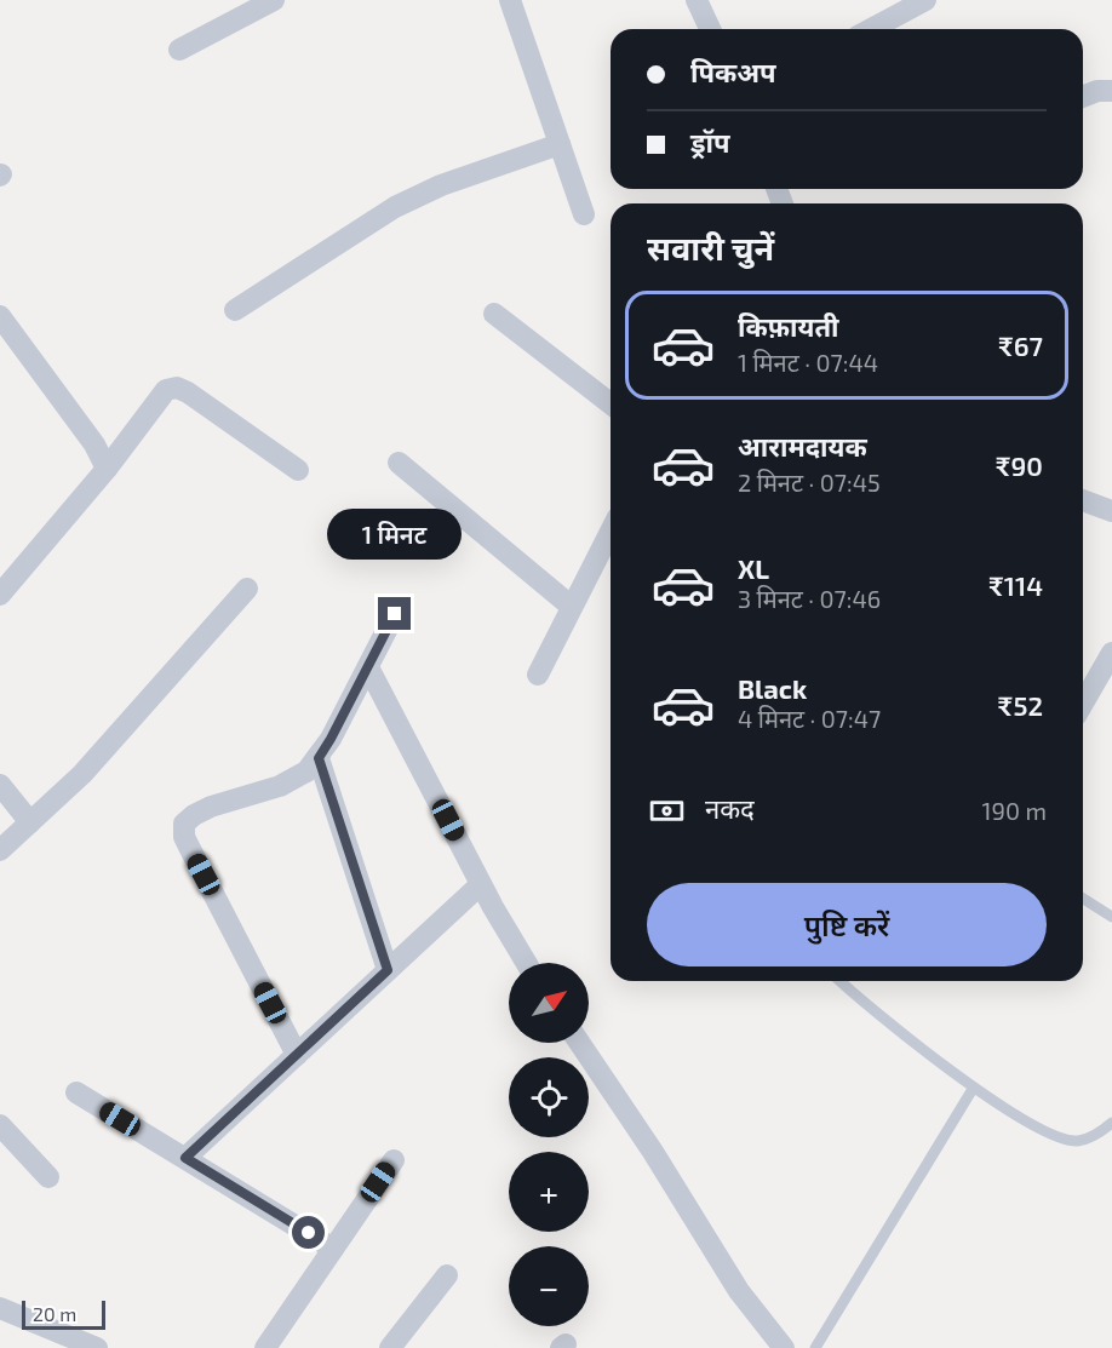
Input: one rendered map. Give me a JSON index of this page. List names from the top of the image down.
{
  "scale_bar": "20 m",
  "north": "top right",
  "page": {
    "banner": ["पिकअप", "ड्रॉप"],
    "heading": "सवारी चुनें",
    "list": [
      {
        "name": "किफ़ायती",
        "note": "1 मिनट · 07:44",
        "value": "₹67"
      },
      {
        "name": "आरामदायक",
        "note": "2 मिनट · 07:45",
        "value": "₹90"
      },
      {
        "name": "XL",
        "note": "3 मिनट · 07:46",
        "value": "₹114"
      },
      {
        "name": "Black",
        "note": "4 मिनट · 07:47",
        "value": "₹52"
      }
    ],
    "bubble": "1 मिनट",
    "pay": ["नकद", "190 m"],
    "buttons": "पुष्टि करें",
    "map_buttons": ["+", "−"],
    "scale": "20 m"
  }
}
